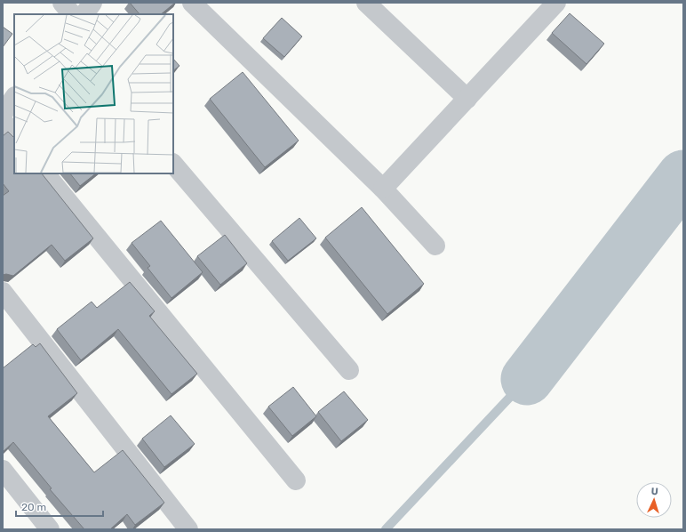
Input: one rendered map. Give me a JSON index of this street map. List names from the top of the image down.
{
  "scale_bar": "20 m",
  "north": "top"
}
